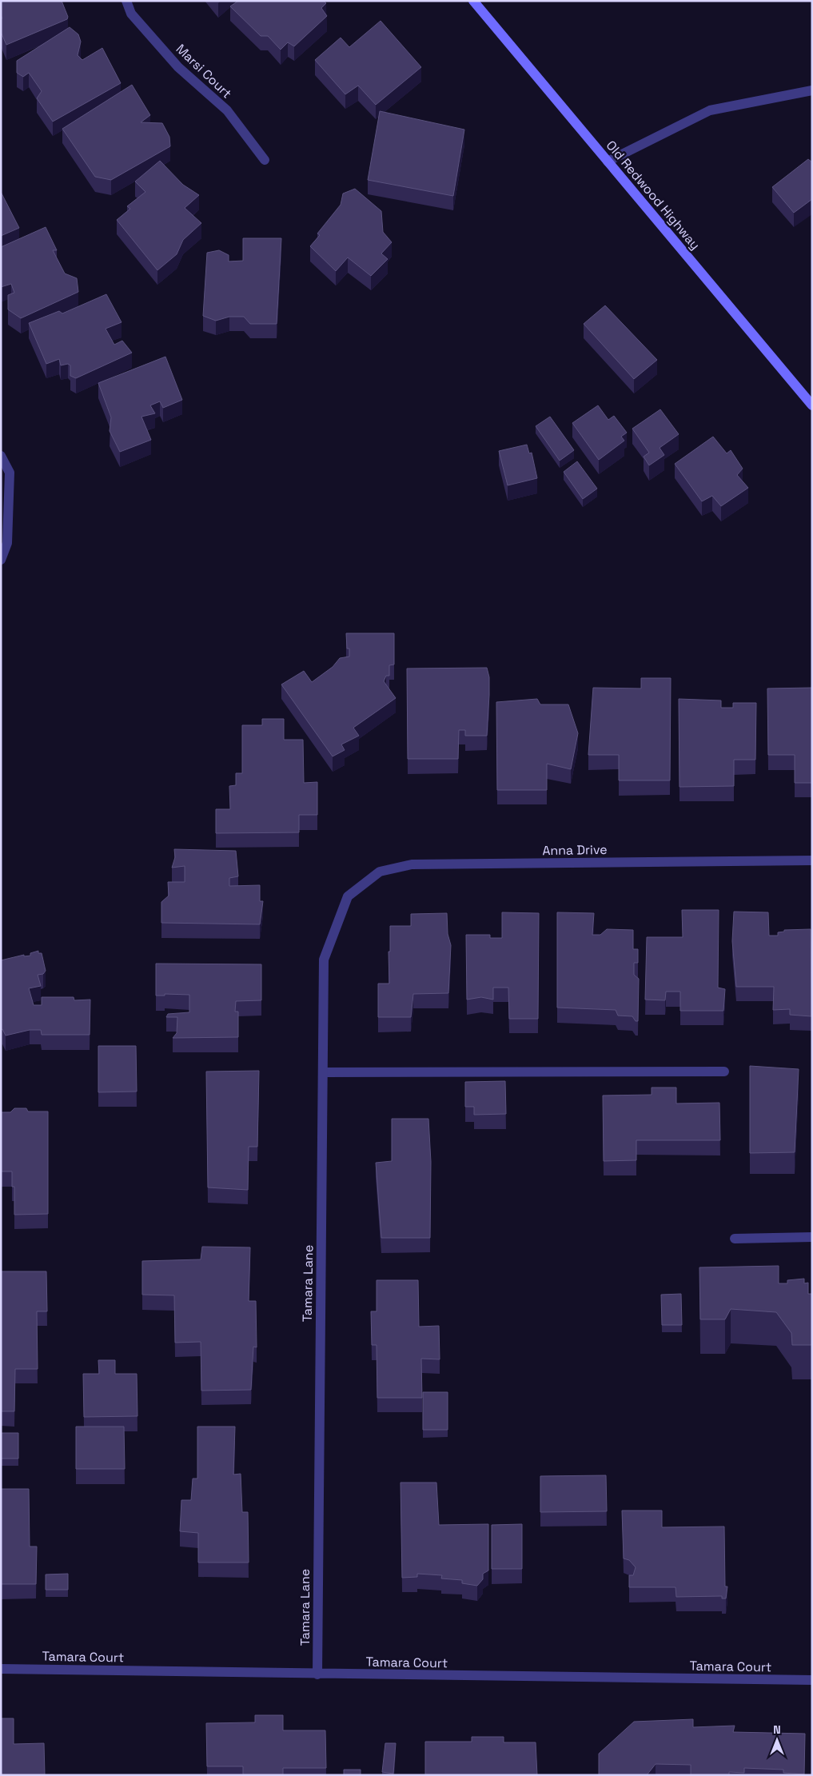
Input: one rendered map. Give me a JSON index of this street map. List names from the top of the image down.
{
  "streets": {
    "main road": ["Old Redwood Highway"],
    "street": [
      "Marsi Court",
      "Anna Drive",
      "Tamara Lane",
      "Tamara Court"
    ]
  },
  "crossings": [
    ["Anna Drive", "Tamara Lane"],
    ["Tamara Lane", "Tamara Court"]
  ],
  "north": "top"
}
